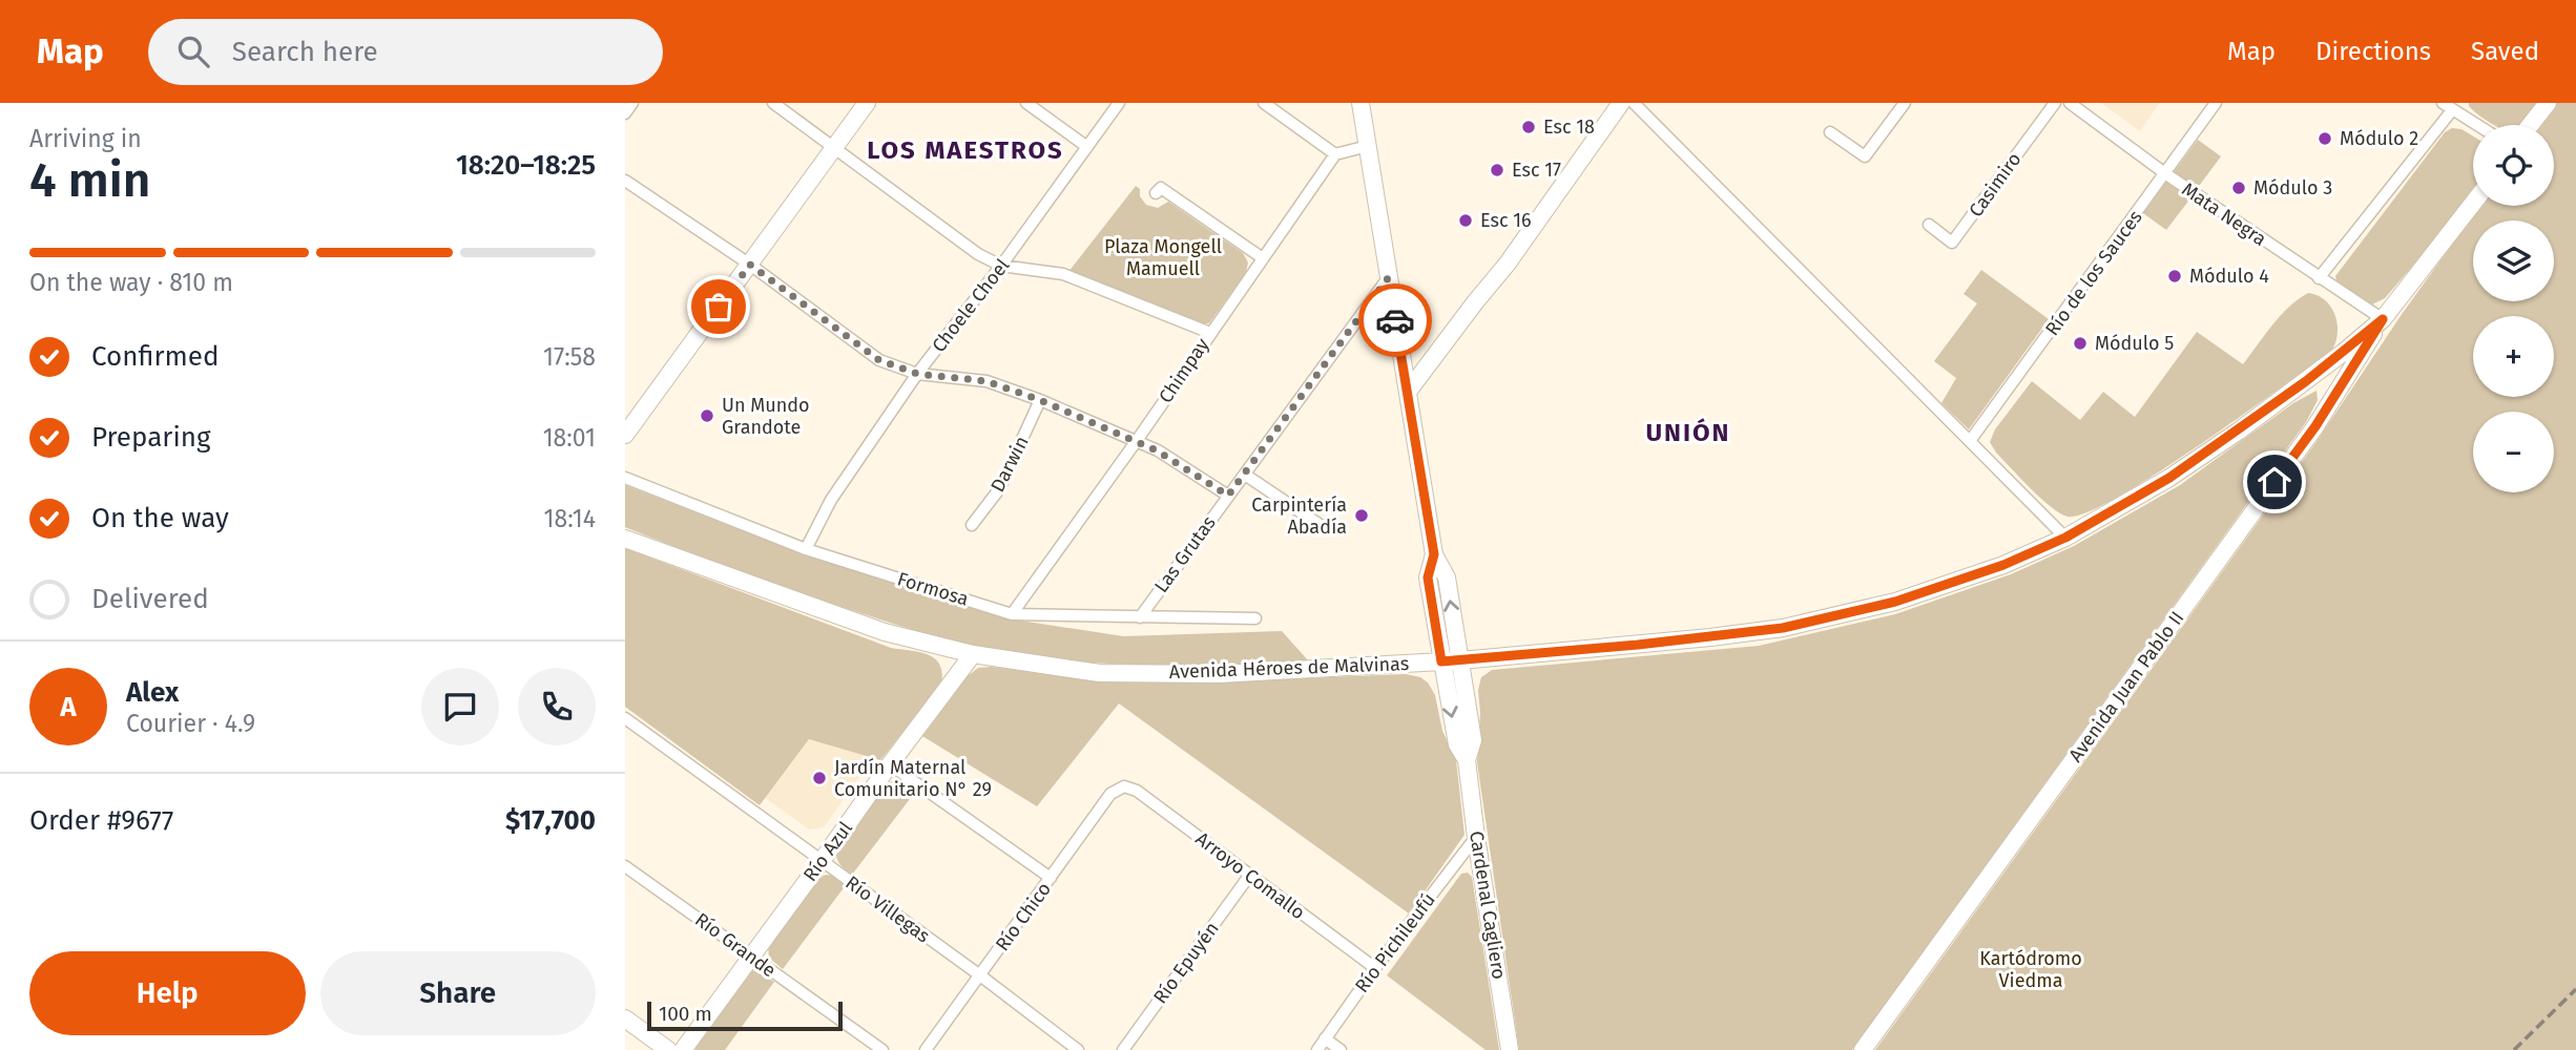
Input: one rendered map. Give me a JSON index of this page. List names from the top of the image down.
{
  "streets": {
    "main road": [
      "Avenida Héroes de Malvinas",
      "Avenida Juan Pablo II",
      "Río Azul",
      "Cardenal Cagliero"
    ],
    "street": [
      "Casimiro",
      "Mata Negra",
      "Río de los Sauces",
      "Choele Choel",
      "Chimpay",
      "Darwin",
      "Las Grutas",
      "Formosa",
      "Arroyo Comallo",
      "Río Villegas",
      "Río Chico",
      "Río Pichileufú",
      "Río Grande",
      "Río Epuyén"
    ]
  },
  "crossings": [
    ["Mata Negra", "Río de los Sauces"],
    ["Mata Negra", "Avenida Héroes de Malvinas"],
    ["Mata Negra", "Avenida Juan Pablo II"],
    ["Choele Choel", "Formosa"],
    ["Chimpay", "Formosa"],
    ["Las Grutas", "Formosa"],
    ["Las Grutas", "Cardenal Cagliero"],
    ["Avenida Héroes de Malvinas", "Avenida Juan Pablo II"],
    ["Avenida Héroes de Malvinas", "Río Azul"],
    ["Avenida Héroes de Malvinas", "Cardenal Cagliero"],
    ["Río Azul", "Río Villegas"],
    ["Río Azul", "Río Grande"],
    ["Arroyo Comallo", "Río Chico"],
    ["Arroyo Comallo", "Río Pichileufú"],
    ["Arroyo Comallo", "Río Epuyén"],
    ["Cardenal Cagliero", "Río Pichileufú"],
    ["Río Villegas", "Río Chico"]
  ],
  "districts": ["LOS MAESTROS", "UNIÓN"],
  "parks": ["Plaza Mongell Mamuell", "Kartódromo Viedma"],
  "places": [
    "Esc 18",
    "Módulo 2",
    "Esc 17",
    "Módulo 3",
    "Esc 16",
    "Módulo 4",
    "Módulo 5",
    "Un Mundo Grandote",
    "Carpintería Abadía",
    "Jardín Maternal Comunitario N° 29"
  ],
  "scale_bar": "100 m",
  "page": {
    "header": "Map",
    "search": "Search here",
    "nav": ["Map", "Directions", "Saved"],
    "heading": ["4 min", "Arriving in", "18:20–18:25"],
    "panel": [
      "Alex",
      "Courier · 4.9",
      "Order #9677",
      "$17,700"
    ],
    "map_buttons": ["+", "−"],
    "bar": "On the way · 810 m",
    "list": [
      ["Confirmed", "17:58"],
      ["Preparing", "18:01"],
      ["On the way", "18:14"],
      "Delivered"
    ],
    "round": "A",
    "buttons": ["Help", "Share"],
    "scale": "100 m"
  }
}
